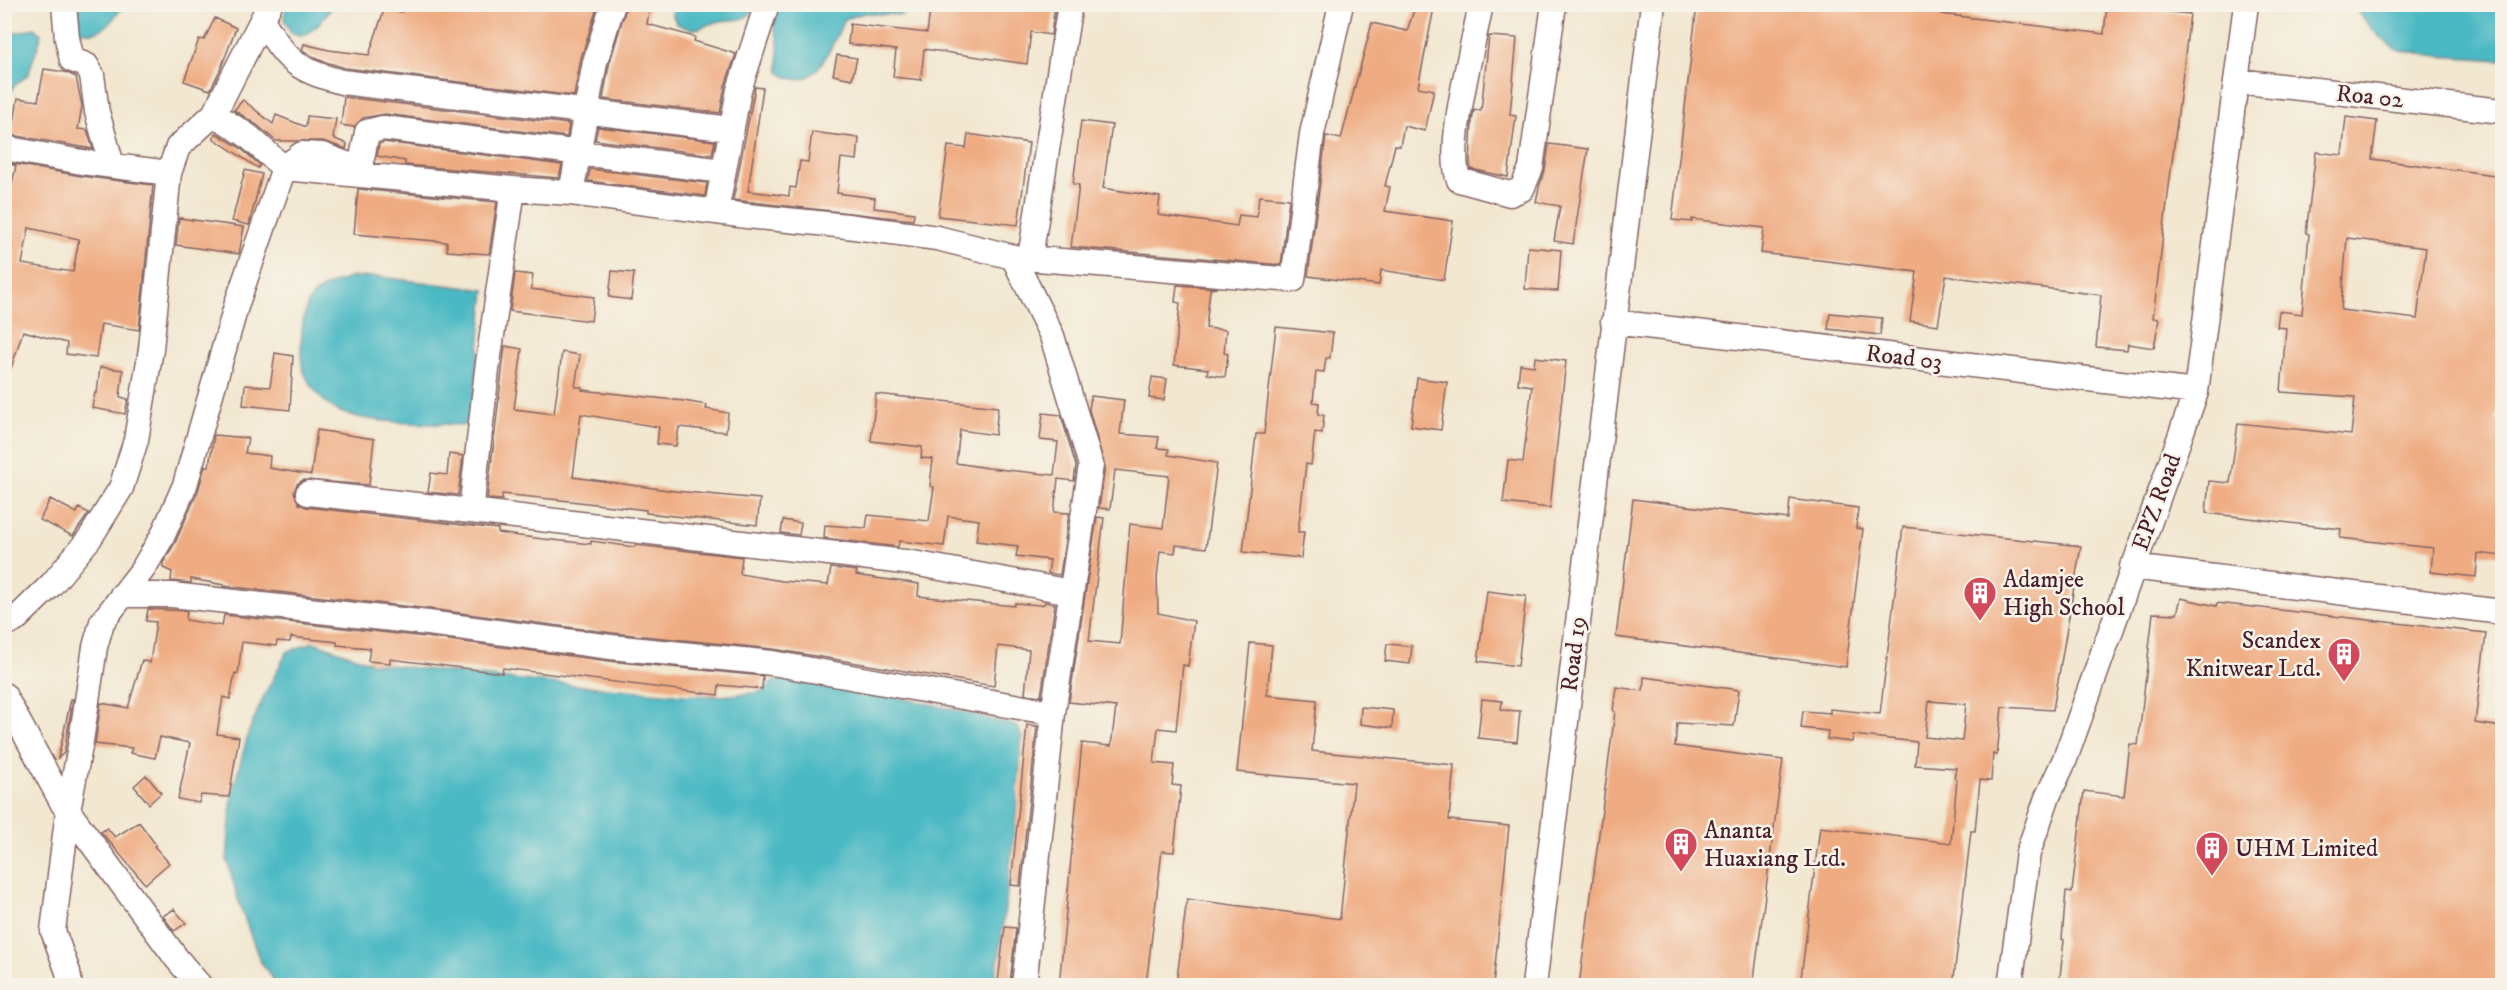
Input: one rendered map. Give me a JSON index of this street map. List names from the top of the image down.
{
  "streets": {
    "street": [
      "Roa 02",
      "Road 03",
      "EPZ Road",
      "Road 19"
    ]
  },
  "crossings": [
    ["Roa 02", "EPZ Road"],
    ["Road 03", "EPZ Road"],
    ["Road 03", "Road 19"]
  ],
  "places": {
    "building": [
      "Adamjee High School",
      "Scandex Knitwear Ltd.",
      "Ananta Huaxiang Ltd.",
      "UHM Limited"
    ]
  }
}
